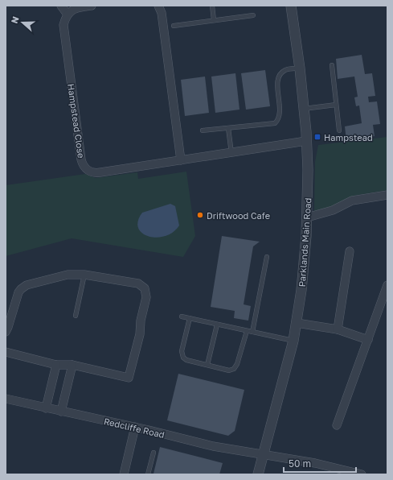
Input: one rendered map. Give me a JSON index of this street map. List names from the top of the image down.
{
  "streets": {
    "street": ["Hampstead Close", "Parklands Main Road", "Redcliffe Road"]
  },
  "crossings": [
    ["Hampstead Close", "Parklands Main Road"],
    ["Parklands Main Road", "Redcliffe Road"]
  ],
  "places": {
    "transit": ["Hampstead"],
    "other": ["Driftwood Cafe"]
  },
  "scale_bar": "50 m",
  "north": "left"
}
